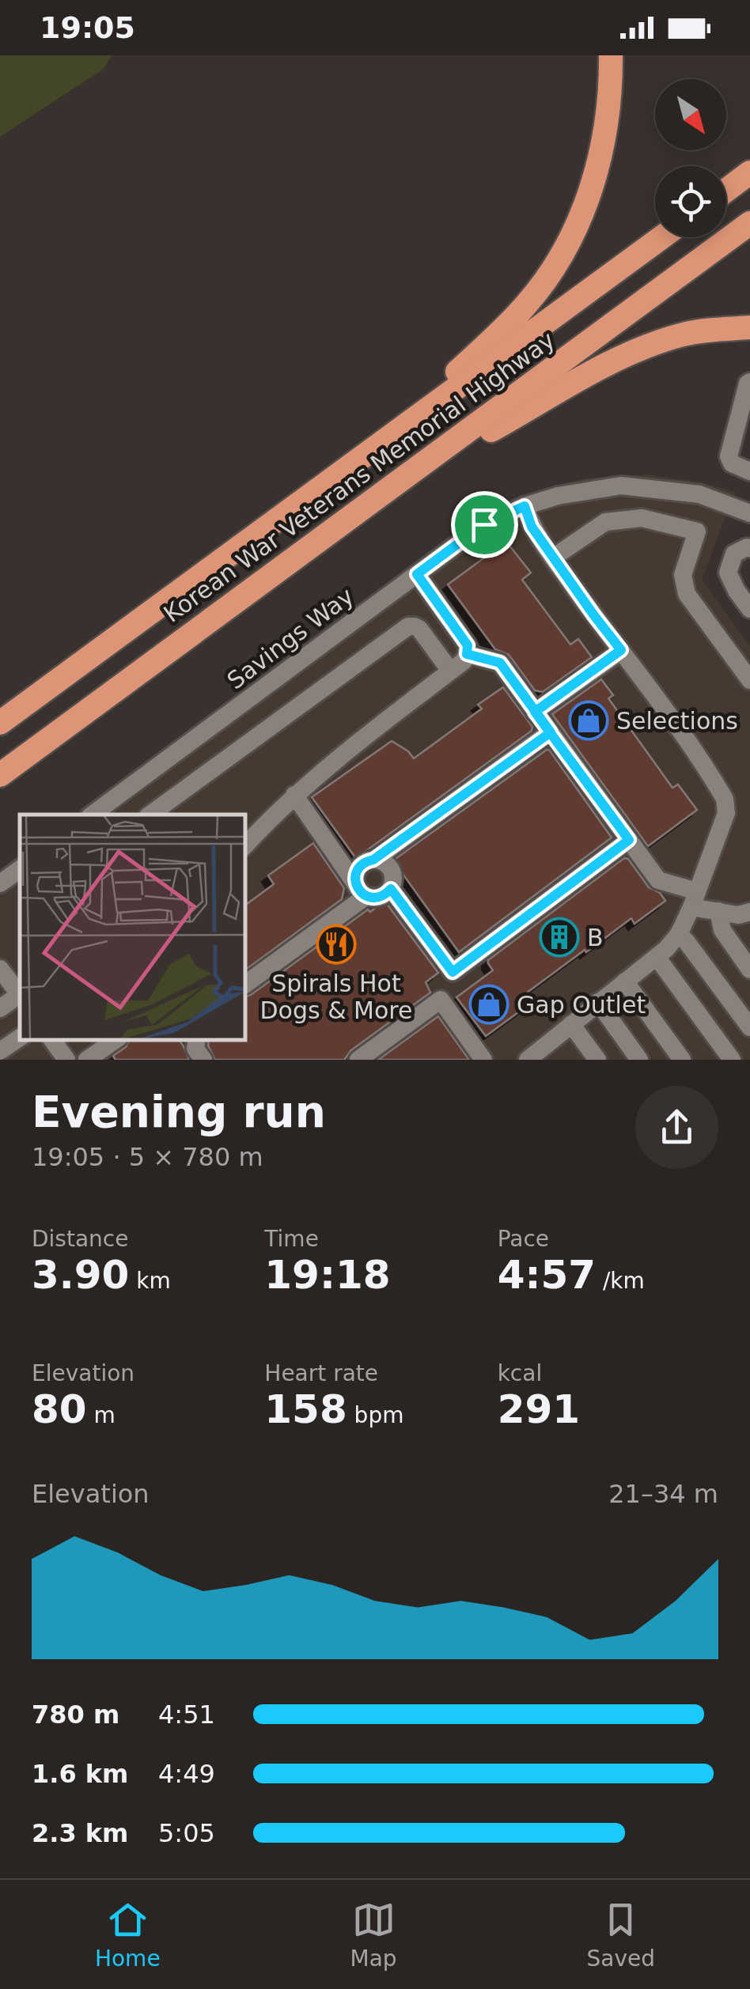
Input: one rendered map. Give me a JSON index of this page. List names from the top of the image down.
{
  "streets": {
    "highway": ["Korean War Veterans Memorial Highway"],
    "street": ["Savings Way"]
  },
  "places": {
    "shop": ["Selections", "Gap Outlet"],
    "building": ["B"],
    "restaurant": ["Spirals Hot Dogs & More"]
  },
  "north": "bottom right",
  "page": {
    "status": "19:05",
    "heading": ["Evening run", "19:05 · 5 × 780 m"],
    "stats": [
      ["Distance", "3.90 km"],
      ["Time", "19:18"],
      ["Pace", "4:57 /km"],
      ["Elevation", "80 m"],
      ["Heart rate", "158 bpm"],
      ["kcal", "291"]
    ],
    "chart": ["Elevation", "21–34 m"],
    "list": [
      {
        "name": "780 m",
        "note": "4:51"
      },
      {
        "name": "1.6 km",
        "note": "4:49"
      },
      {
        "name": "2.3 km",
        "note": "5:05"
      }
    ],
    "tabs": ["Home", "Map", "Saved"]
  }
}
